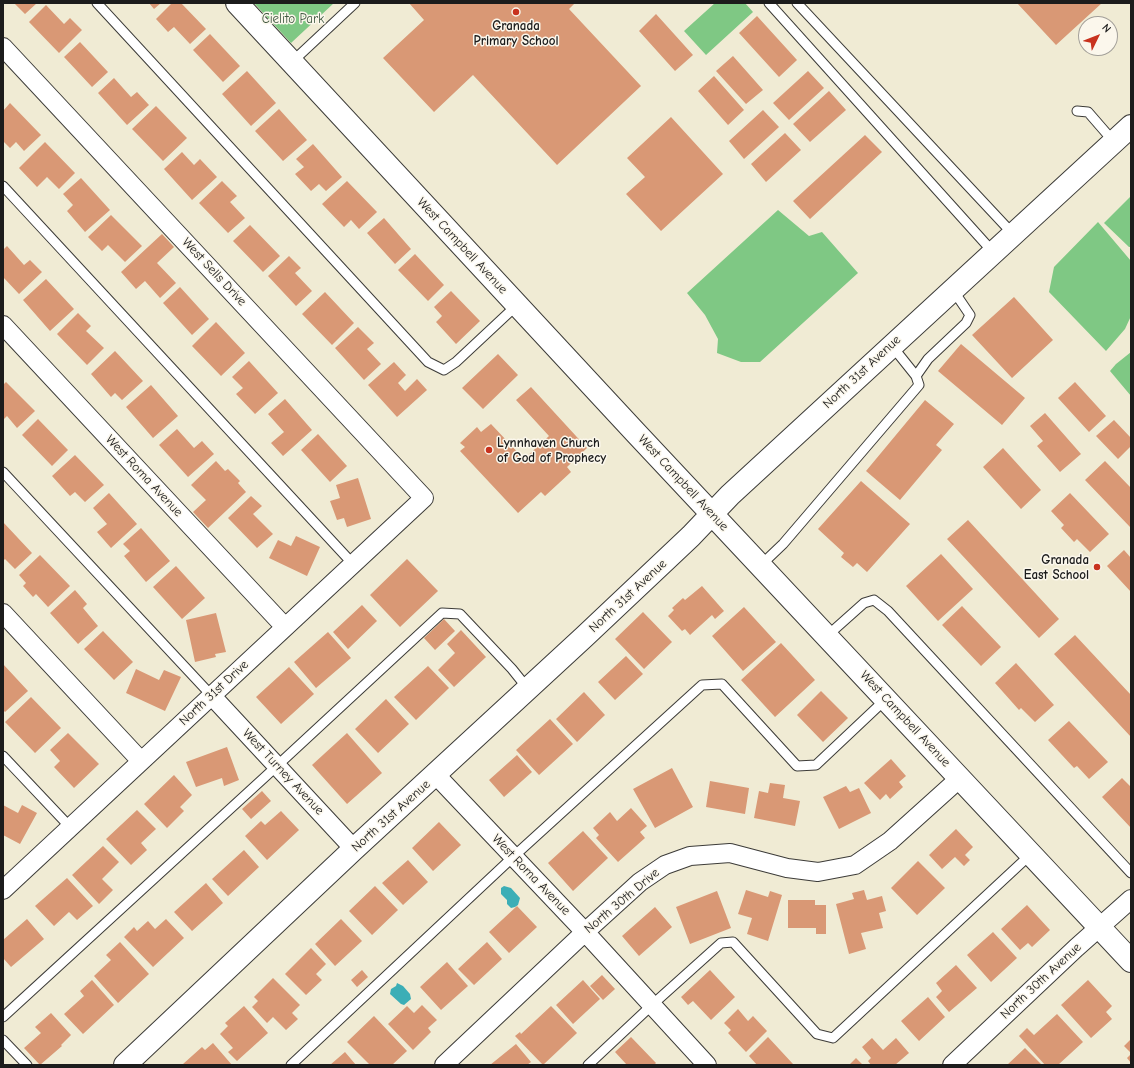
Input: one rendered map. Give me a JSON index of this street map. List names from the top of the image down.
{
  "streets": {
    "street": [
      "West Campbell Avenue",
      "West Sells Drive",
      "North 31st Avenue",
      "West Roma Avenue",
      "North 31st Drive",
      "West Turney Avenue",
      "North 30th Drive",
      "North 30th Avenue"
    ]
  },
  "crossings": [
    ["West Campbell Avenue", "North 31st Avenue"],
    ["West Campbell Avenue", "North 30th Drive"],
    ["West Campbell Avenue", "North 30th Avenue"],
    ["West Sells Drive", "North 31st Drive"],
    ["North 31st Avenue", "West Roma Avenue"],
    ["North 31st Avenue", "West Turney Avenue"],
    ["West Roma Avenue", "North 31st Drive"],
    ["West Roma Avenue", "North 30th Drive"],
    ["North 31st Drive", "West Turney Avenue"]
  ],
  "parks": ["Cielito Park"],
  "places": ["Granada Primary School", "Lynnhaven Church of God of Prophecy", "Granada East School"],
  "north": "top right"
}
